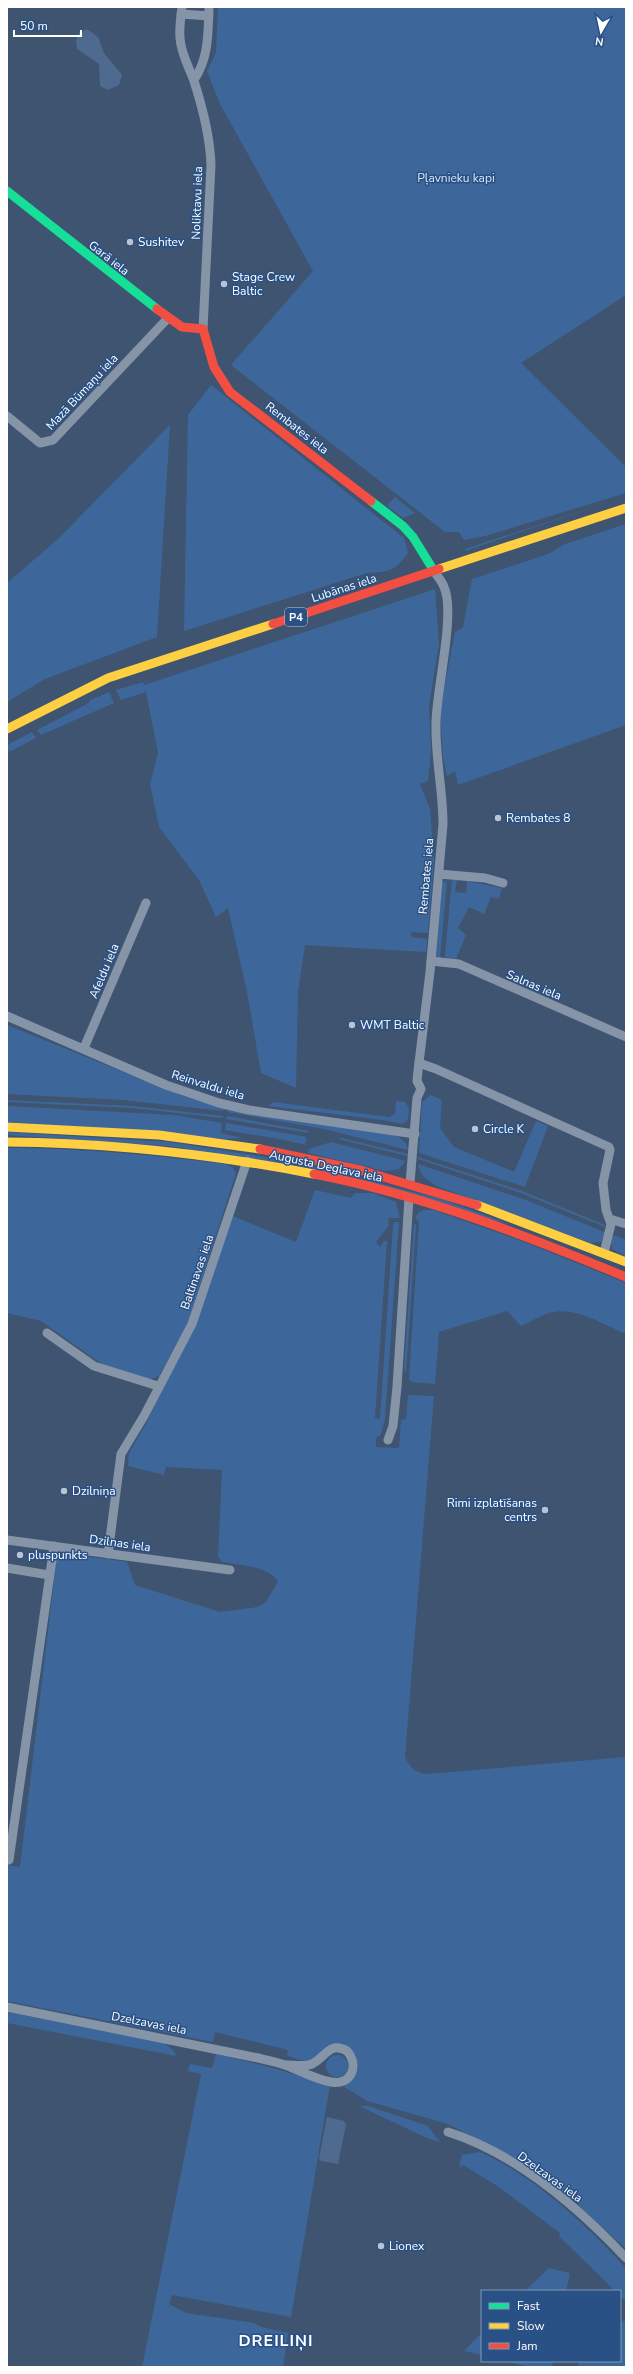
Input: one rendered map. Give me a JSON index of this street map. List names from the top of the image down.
{
  "streets": {
    "main road": [
      "Garā iela",
      "Rembates iela",
      "Lubānas iela",
      "P4",
      "Augusta Deglava iela"
    ],
    "street": [
      "Noliktavu iela",
      "Mazā Būmaņu iela",
      "Afeldu iela",
      "Salnas iela",
      "Reinvaldu iela",
      "Baltinavas iela",
      "Dzilnas iela",
      "Dzelzavas iela"
    ]
  },
  "crossings": [
    ["Noliktavu iela", "Garā iela"],
    ["Noliktavu iela", "Rembates iela"],
    ["Garā iela", "Mazā Būmaņu iela"],
    ["Garā iela", "Rembates iela"],
    ["Rembates iela", "Lubānas iela"],
    ["Rembates iela", "Salnas iela"],
    ["Rembates iela", "Reinvaldu iela"],
    ["Rembates iela", "Augusta Deglava iela"],
    ["Afeldu iela", "Reinvaldu iela"],
    ["Augusta Deglava iela", "Baltinavas iela"],
    ["Baltinavas iela", "Dzilnas iela"]
  ],
  "districts": ["DREILIŅI"],
  "parks": ["Pļavnieku kapi"],
  "places": [
    "Sushitev",
    "Stage Crew Baltic",
    "Rembates 8",
    "WMT Baltic",
    "Circle K",
    "Dzilniņa",
    "Rimi izplatīšanas centrs",
    "pluspunkts",
    "Lionex"
  ],
  "legend": ["Fast", "Slow", "Jam"],
  "scale_bar": "50 m",
  "north": "bottom"
}
